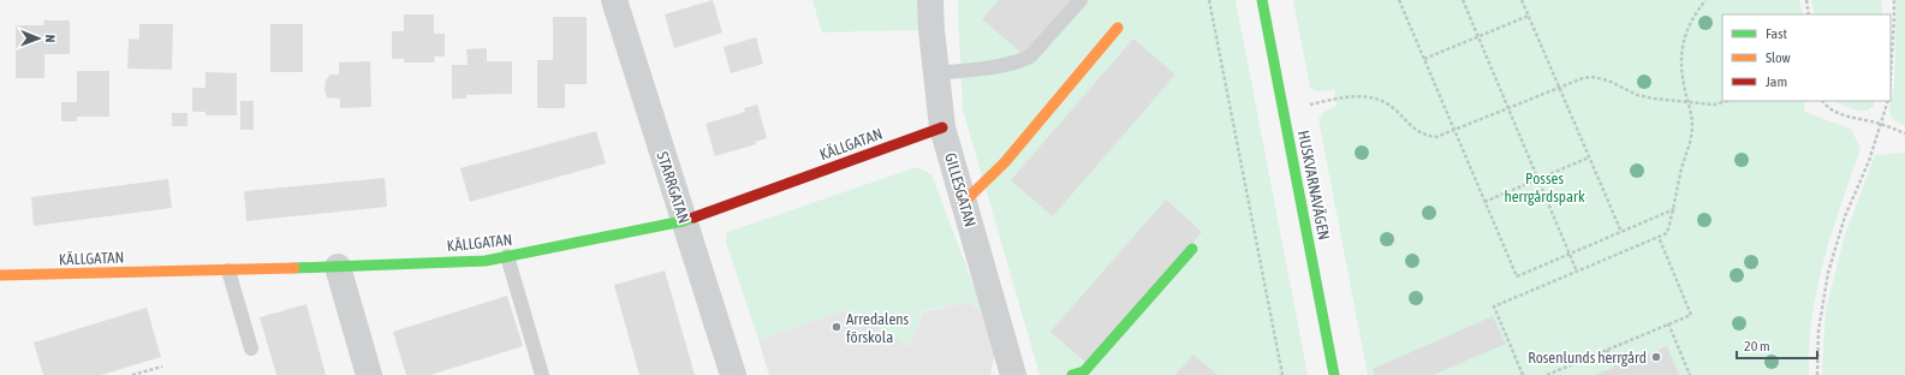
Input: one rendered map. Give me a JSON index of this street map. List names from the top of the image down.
{
  "streets": {
    "street": [
      "KÄLLGATAN",
      "HUSKVARNAVÄGEN",
      "STARRGATAN",
      "GILLESGATAN"
    ]
  },
  "crossings": [
    ["KÄLLGATAN", "STARRGATAN"],
    ["KÄLLGATAN", "GILLESGATAN"]
  ],
  "parks": ["Posses herrgårdspark"],
  "places": ["Arredalens förskola", "Rosenlunds herrgård"],
  "legend": ["Fast", "Slow", "Jam"],
  "scale_bar": "20 m",
  "north": "right"
}
